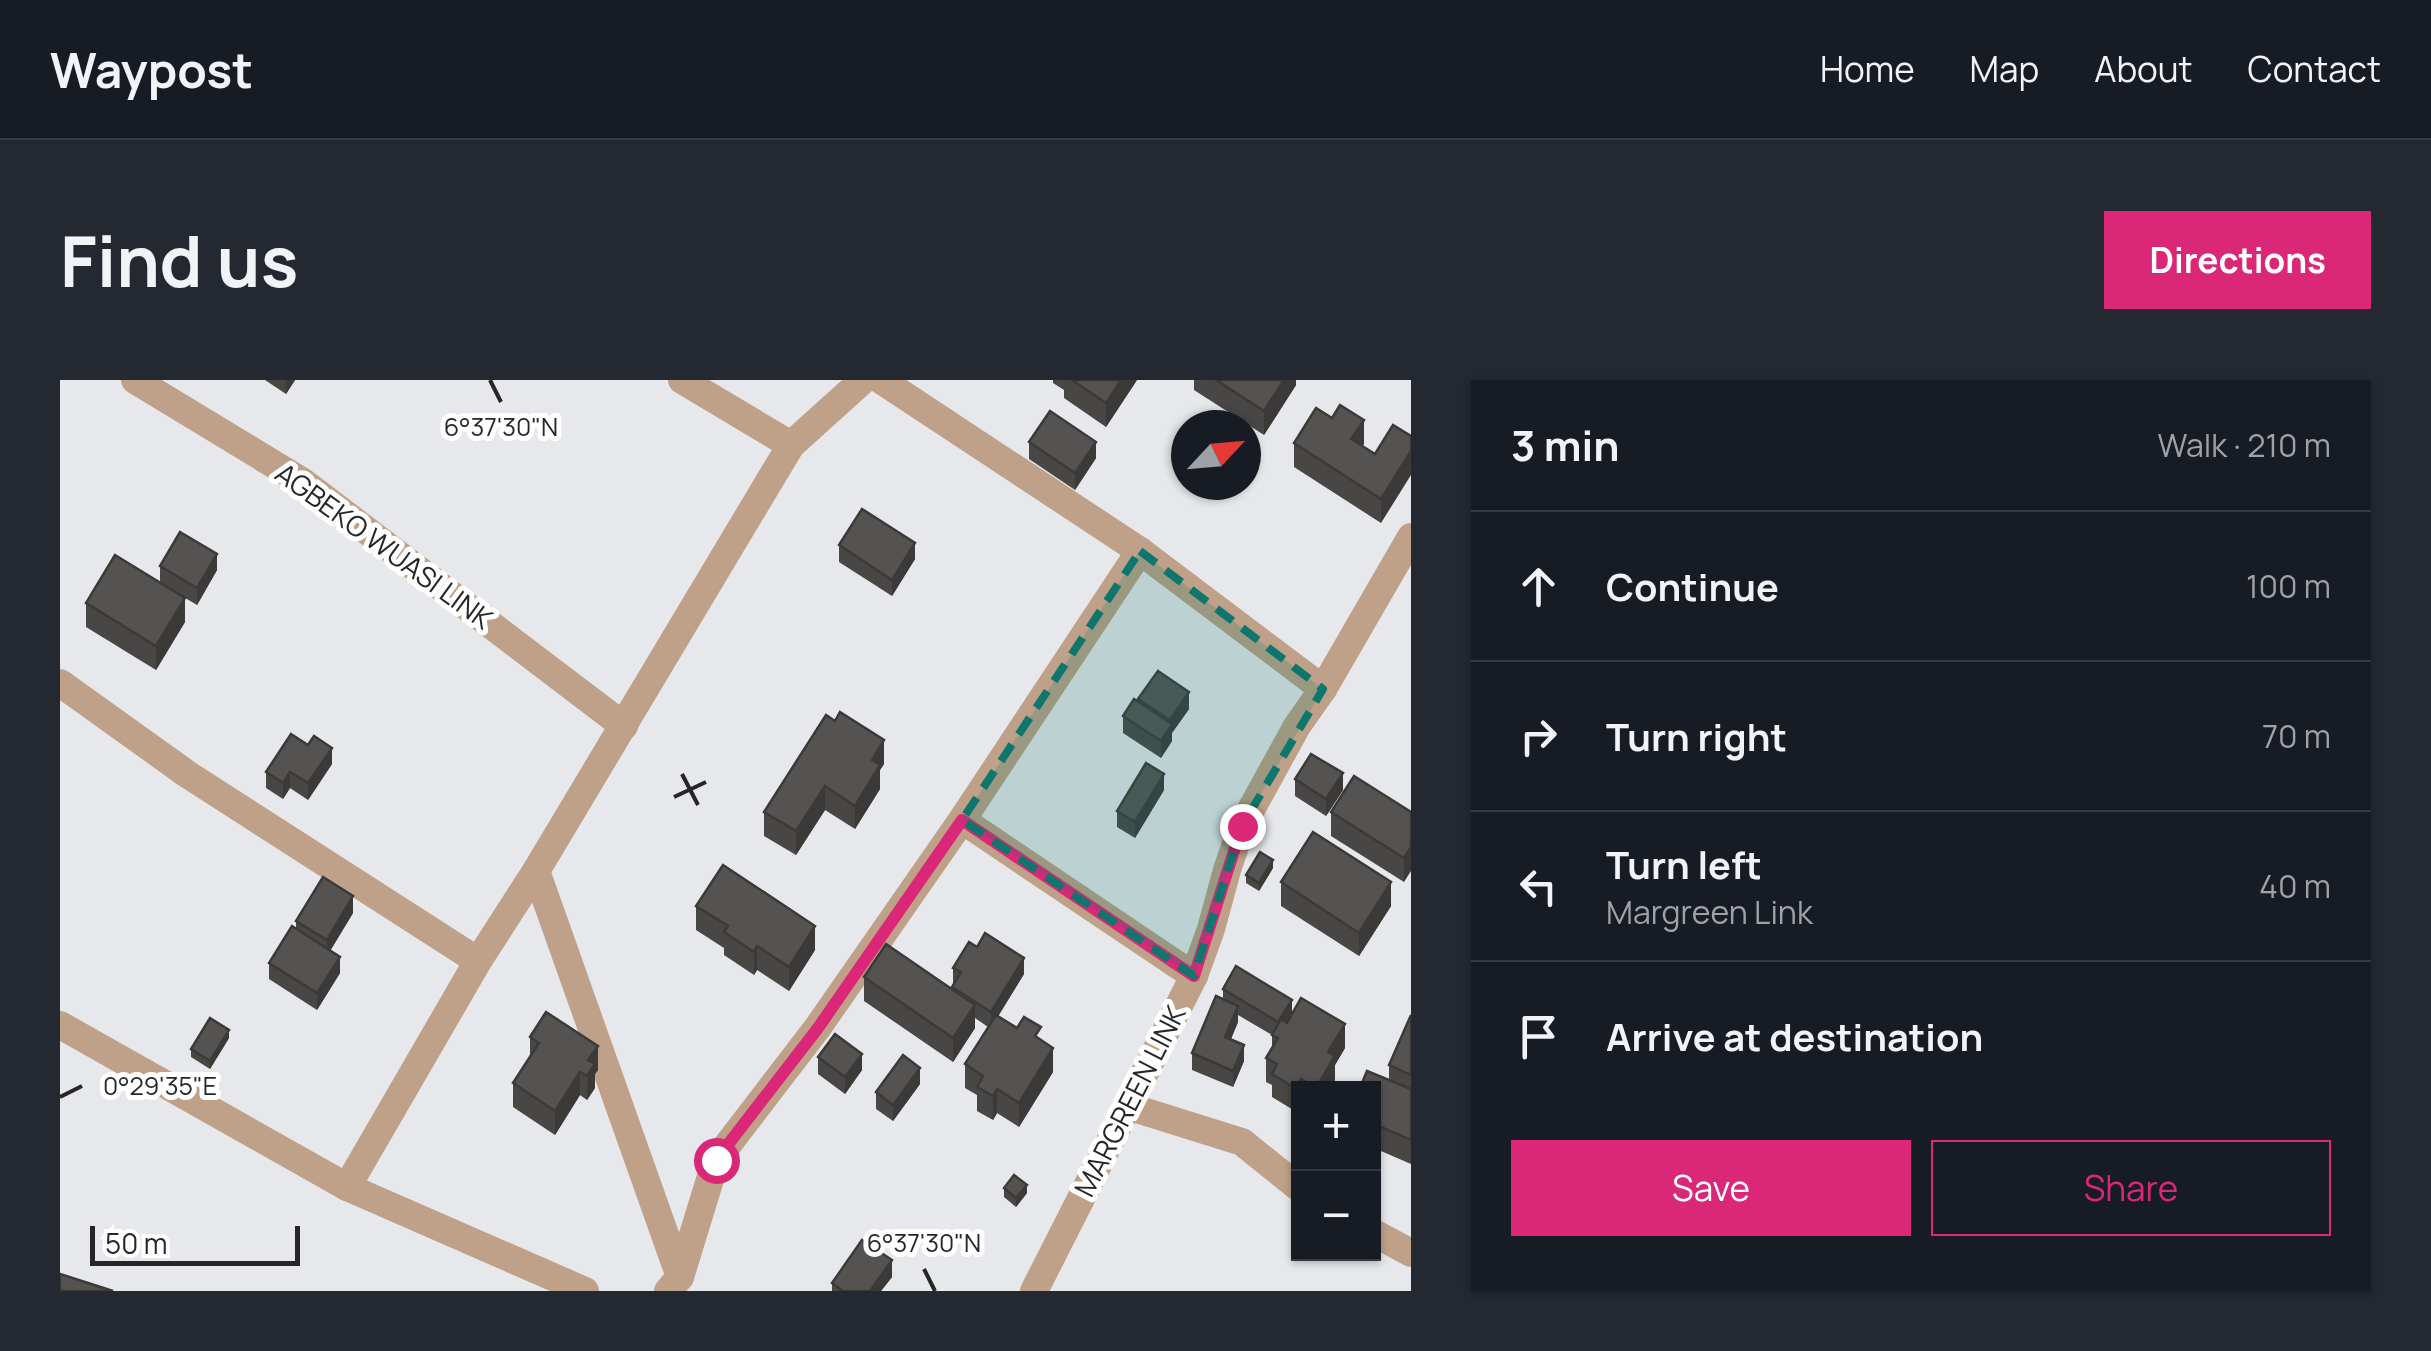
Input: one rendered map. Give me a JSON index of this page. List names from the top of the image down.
{
  "streets": {
    "street": ["AGBEKO WUASI LINK", "MARGREEN LINK"]
  },
  "scale_bar": "50 m",
  "north": "top right",
  "page": {
    "header": "Waypost",
    "nav": [
      "Home",
      "Map",
      "About",
      "Contact"
    ],
    "buttons": [
      "Directions",
      ["Save", "Share"]
    ],
    "title": "Find us",
    "heading": ["3 min", "Walk · 210 m"],
    "list": [
      ["Continue", "100 m"],
      ["Turn right", "70 m"],
      ["Turn left", "Margreen Link", "40 m"],
      "Arrive at destination"
    ],
    "map_buttons": ["+", "−"],
    "scale": "50 m"
  },
  "coordinates": ["6°37'30\"N", "0°29'35\"E"]
}
